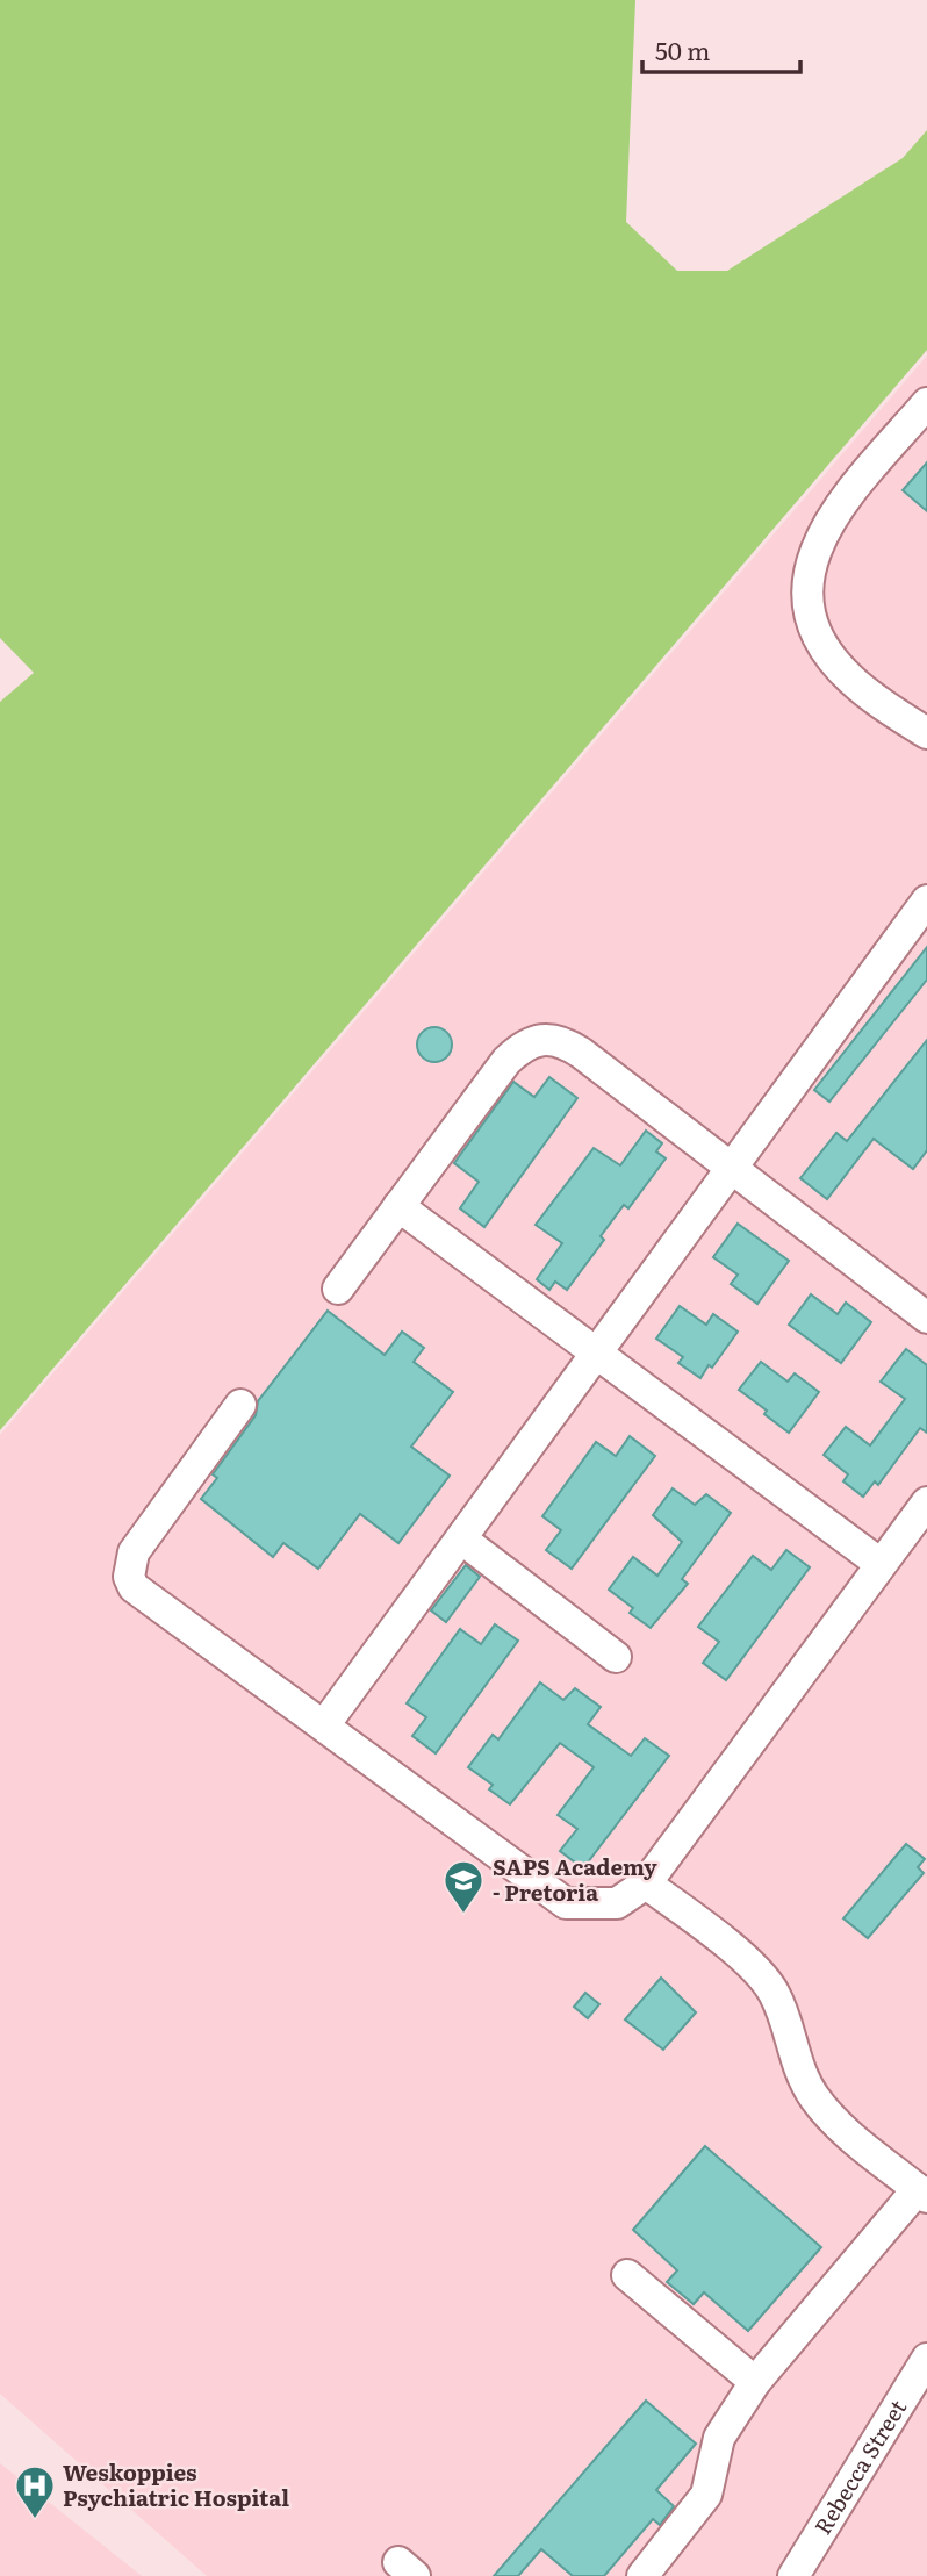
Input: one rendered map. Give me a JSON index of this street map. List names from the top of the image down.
{
  "streets": {
    "street": ["Rebecca Street"]
  },
  "places": {
    "school or university": ["SAPS Academy - Pretoria"],
    "hospital": ["Weskoppies Psychiatric Hospital"]
  },
  "scale_bar": "50 m"
}
